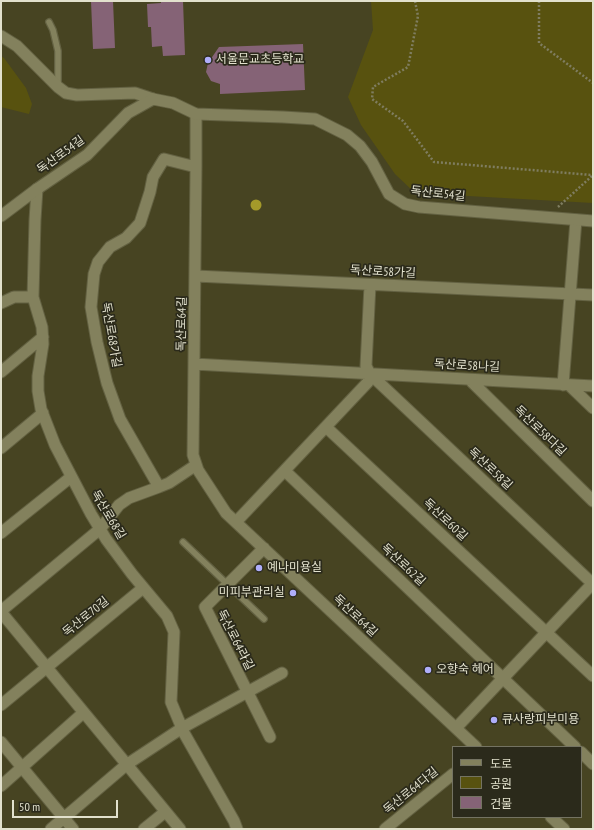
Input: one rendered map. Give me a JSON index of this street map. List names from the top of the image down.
{
  "streets": {
    "street": [
      "독산로54길",
      "독산로58가길",
      "독산로64길",
      "독산로68가길",
      "독산로58나길",
      "독산로58다길",
      "독산로58길",
      "독산로68길",
      "독산로60길",
      "독산로62길",
      "독산로70길",
      "독산로64라길",
      "독산로64다길"
    ]
  },
  "crossings": [
    ["독산로54길", "독산로64길"],
    ["독산로54길", "독산로68길"],
    ["독산로58가길", "독산로64길"],
    ["독산로64길", "독산로68가길"],
    ["독산로64길", "독산로58나길"],
    ["독산로64길", "독산로64라길"],
    ["독산로58나길", "독산로58다길"],
    ["독산로58나길", "독산로58길"],
    ["독산로68길", "독산로70길"]
  ],
  "places": [
    "서울문교초등학교",
    "예나미용실",
    "미피부관리실",
    "오향숙 헤어",
    "큐사랑피부미용"
  ],
  "legend": ["도로", "공원", "건물"],
  "scale_bar": "50 m"
}
